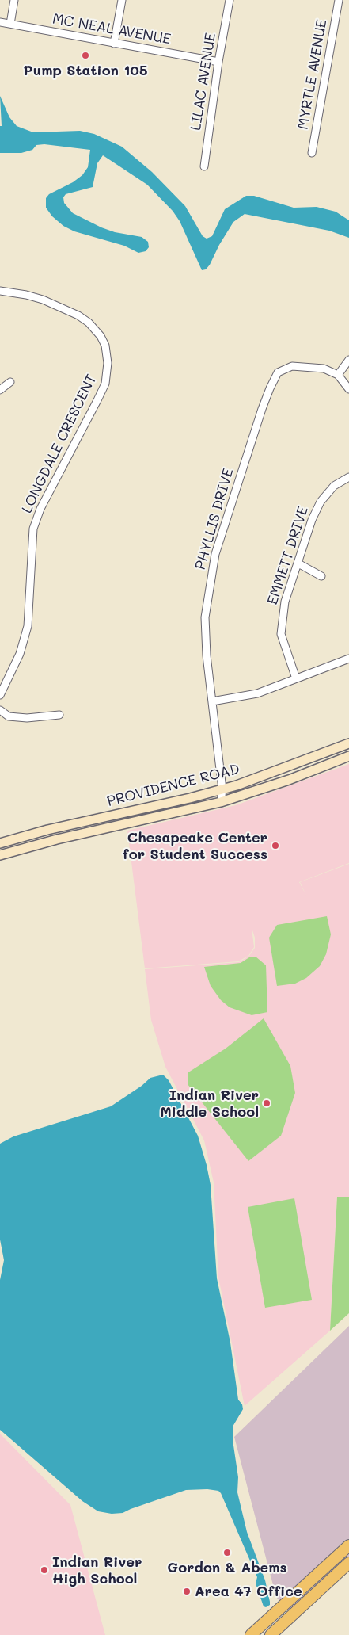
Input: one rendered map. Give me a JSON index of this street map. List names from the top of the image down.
{
  "streets": {
    "main road": ["PROVIDENCE ROAD"],
    "street": [
      "MC NEAL AVENUE",
      "MYRTLE AVENUE",
      "LILAC AVENUE",
      "LONGDALE CRESCENT",
      "PHYLLIS DRIVE",
      "EMMETT DRIVE"
    ]
  },
  "crossings": [
    ["MC NEAL AVENUE", "LILAC AVENUE"],
    ["PHYLLIS DRIVE", "PROVIDENCE ROAD"]
  ],
  "places": [
    "Pump Station 105",
    "Chesapeake Center for Student Success",
    "Indian River Middle School",
    "Gordon & Abems",
    "Indian River High School",
    "Area 47 Office"
  ]
}
